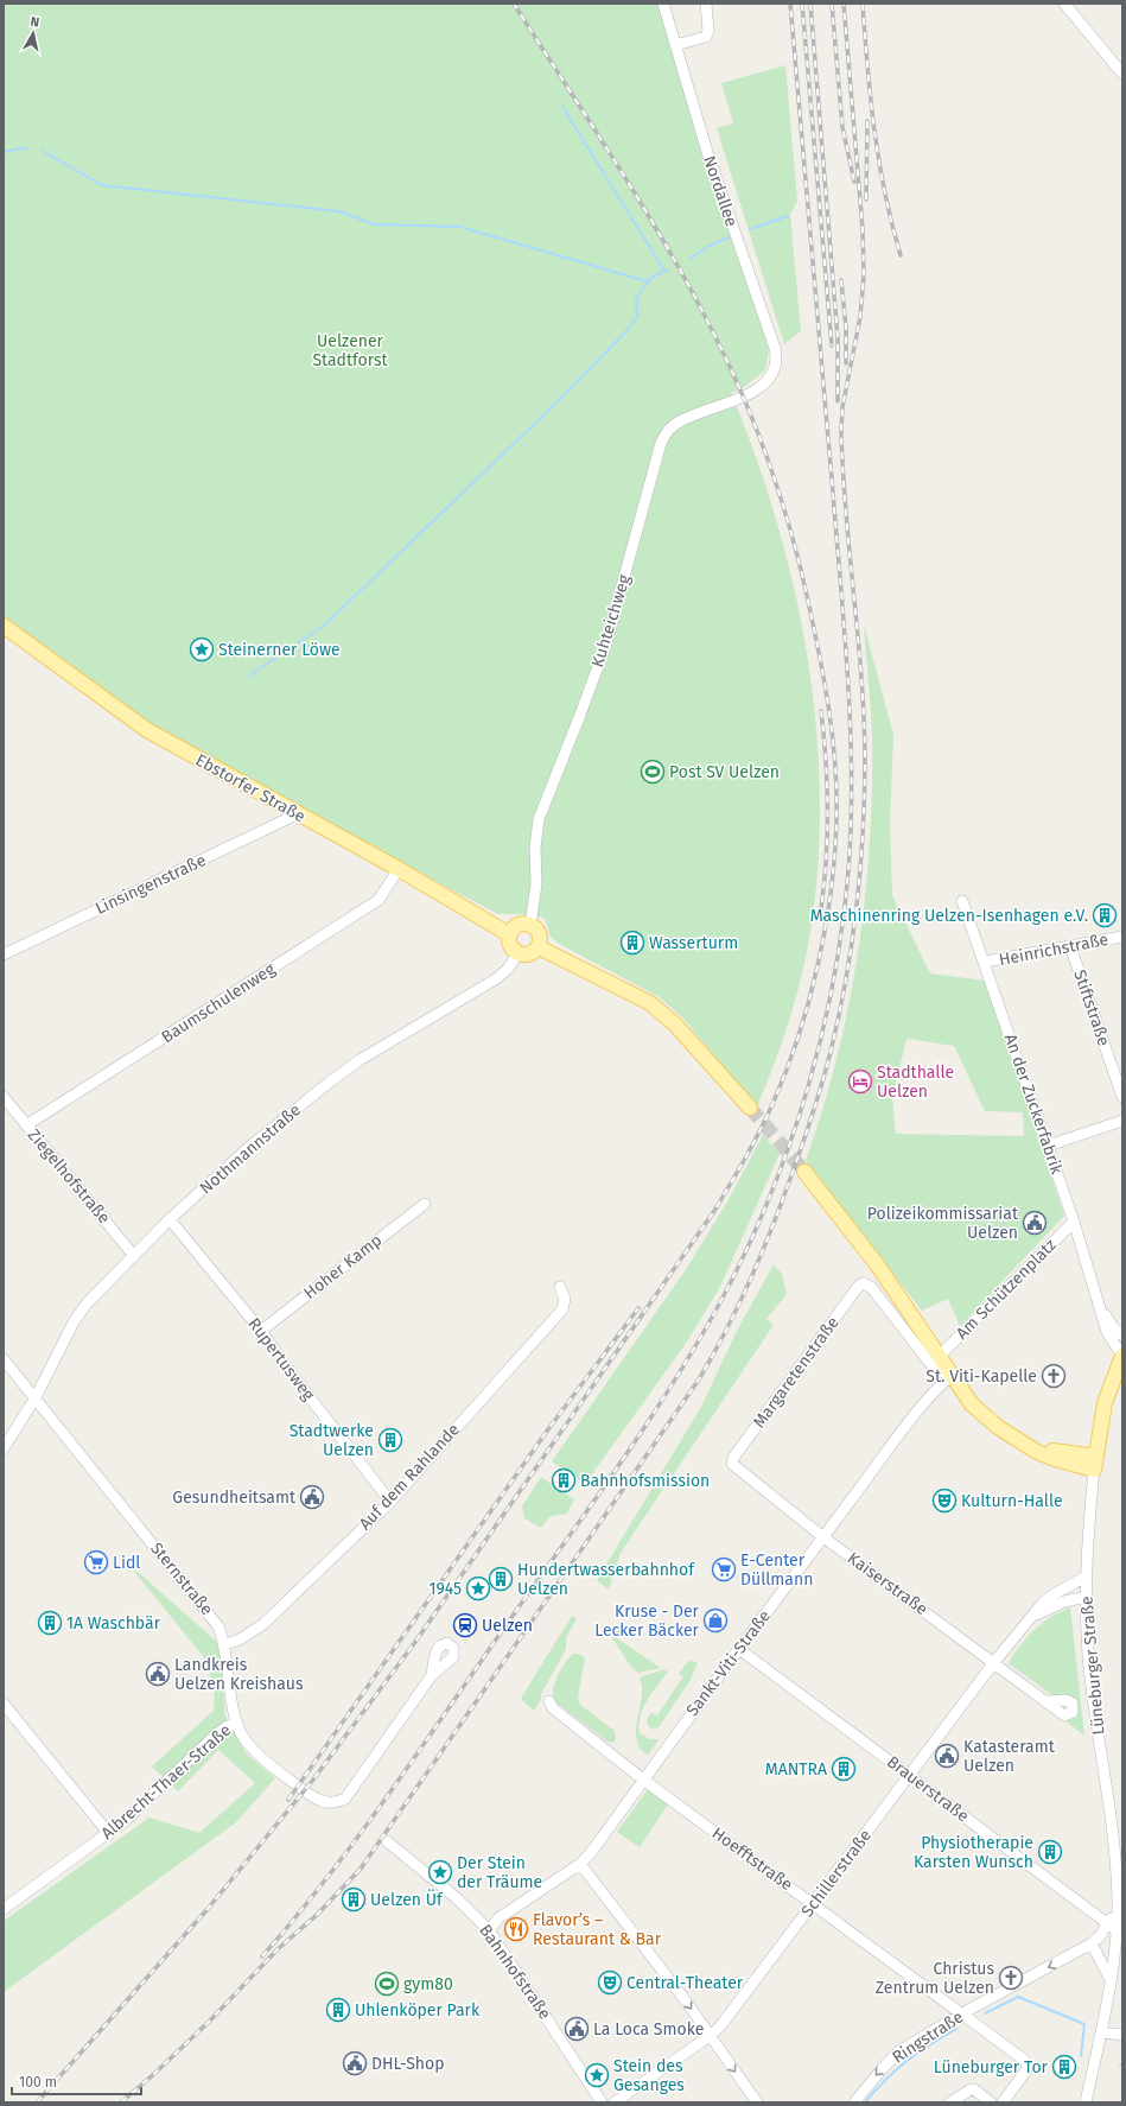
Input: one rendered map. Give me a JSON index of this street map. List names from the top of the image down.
{
  "streets": {
    "main road": ["Ebstorfer Straße", "Lüneburger Straße"],
    "street": [
      "Nordallee",
      "Kuhteichweg",
      "Linsingenstraße",
      "Heinrichstraße",
      "Baumschulenweg",
      "Stiftstraße",
      "An der Zuckerfabrik",
      "Nothmannstraße",
      "Ziegelhofstraße",
      "Hoher Kamp",
      "Am Schützenplatz",
      "Rupertusweg",
      "Margaretenstraße",
      "Auf dem Rahlande",
      "Sternstraße",
      "Kaiserstraße",
      "Sankt-Viti-Straße",
      "Albrecht-Thaer-Straße",
      "Brauerstraße",
      "Hoefftstraße",
      "Schillerstraße",
      "Bahnhofstraße",
      "Ringstraße"
    ]
  },
  "crossings": [
    ["Nordallee", "Kuhteichweg"],
    ["Kuhteichweg", "Ebstorfer Straße"],
    ["Kuhteichweg", "Nothmannstraße"],
    ["Ebstorfer Straße", "Linsingenstraße"],
    ["Ebstorfer Straße", "Baumschulenweg"],
    ["Ebstorfer Straße", "Nothmannstraße"],
    ["Heinrichstraße", "Stiftstraße"],
    ["Heinrichstraße", "An der Zuckerfabrik"],
    ["Baumschulenweg", "Ziegelhofstraße"],
    ["An der Zuckerfabrik", "Am Schützenplatz"],
    ["Nothmannstraße", "Ziegelhofstraße"],
    ["Nothmannstraße", "Rupertusweg"],
    ["Nothmannstraße", "Sternstraße"],
    ["Hoher Kamp", "Rupertusweg"],
    ["Rupertusweg", "Auf dem Rahlande"],
    ["Margaretenstraße", "Kaiserstraße"],
    ["Margaretenstraße", "Sankt-Viti-Straße"],
    ["Auf dem Rahlande", "Sternstraße"],
    ["Sternstraße", "Albrecht-Thaer-Straße"],
    ["Kaiserstraße", "Sankt-Viti-Straße"],
    ["Kaiserstraße", "Schillerstraße"],
    ["Sankt-Viti-Straße", "Brauerstraße"],
    ["Sankt-Viti-Straße", "Hoefftstraße"],
    ["Sankt-Viti-Straße", "Bahnhofstraße"],
    ["Lüneburger Straße", "Schillerstraße"],
    ["Lüneburger Straße", "Ringstraße"],
    ["Brauerstraße", "Schillerstraße"],
    ["Brauerstraße", "Ringstraße"],
    ["Hoefftstraße", "Schillerstraße"],
    ["Hoefftstraße", "Ringstraße"]
  ],
  "one_way": ["Ringstraße"],
  "parks": ["Uelzener Stadtforst"],
  "places": {
    "place": [
      "Steinerner Löwe",
      "1945",
      "Der Stein der Träume",
      "Stein des Gesanges"
    ],
    "sports": ["Post SV Uelzen", "gym80"],
    "building": [
      "Maschinenring Uelzen-Isenhagen e.V.",
      "Wasserturm",
      "Stadtwerke Uelzen",
      "Bahnhofsmission",
      "Hundertwasserbahnhof Uelzen",
      "1A Waschbär",
      "MANTRA",
      "Physiotherapie Karsten Wunsch",
      "Uelzen Üf",
      "Uhlenköper Park",
      "Lüneburger Tor"
    ],
    "hotel": ["Stadthalle Uelzen"],
    "public building": [
      "Polizeikommissariat Uelzen",
      "Gesundheitsamt",
      "Landkreis Uelzen Kreishaus",
      "Katasteramt Uelzen",
      "La Loca Smoke",
      "DHL-Shop"
    ],
    "church": ["St. Viti-Kapelle", "Christus Zentrum Uelzen"],
    "theatre": ["Kulturn-Halle", "Central-Theater"],
    "supermarket": ["Lidl", "E-Center Düllmann"],
    "shop": ["Kruse - Der Lecker Bäcker"],
    "station": ["Uelzen"],
    "restaurant": ["Flavor’s – Restaurant & Bar"]
  },
  "scale_bar": "100 m",
  "north": "top"
}
